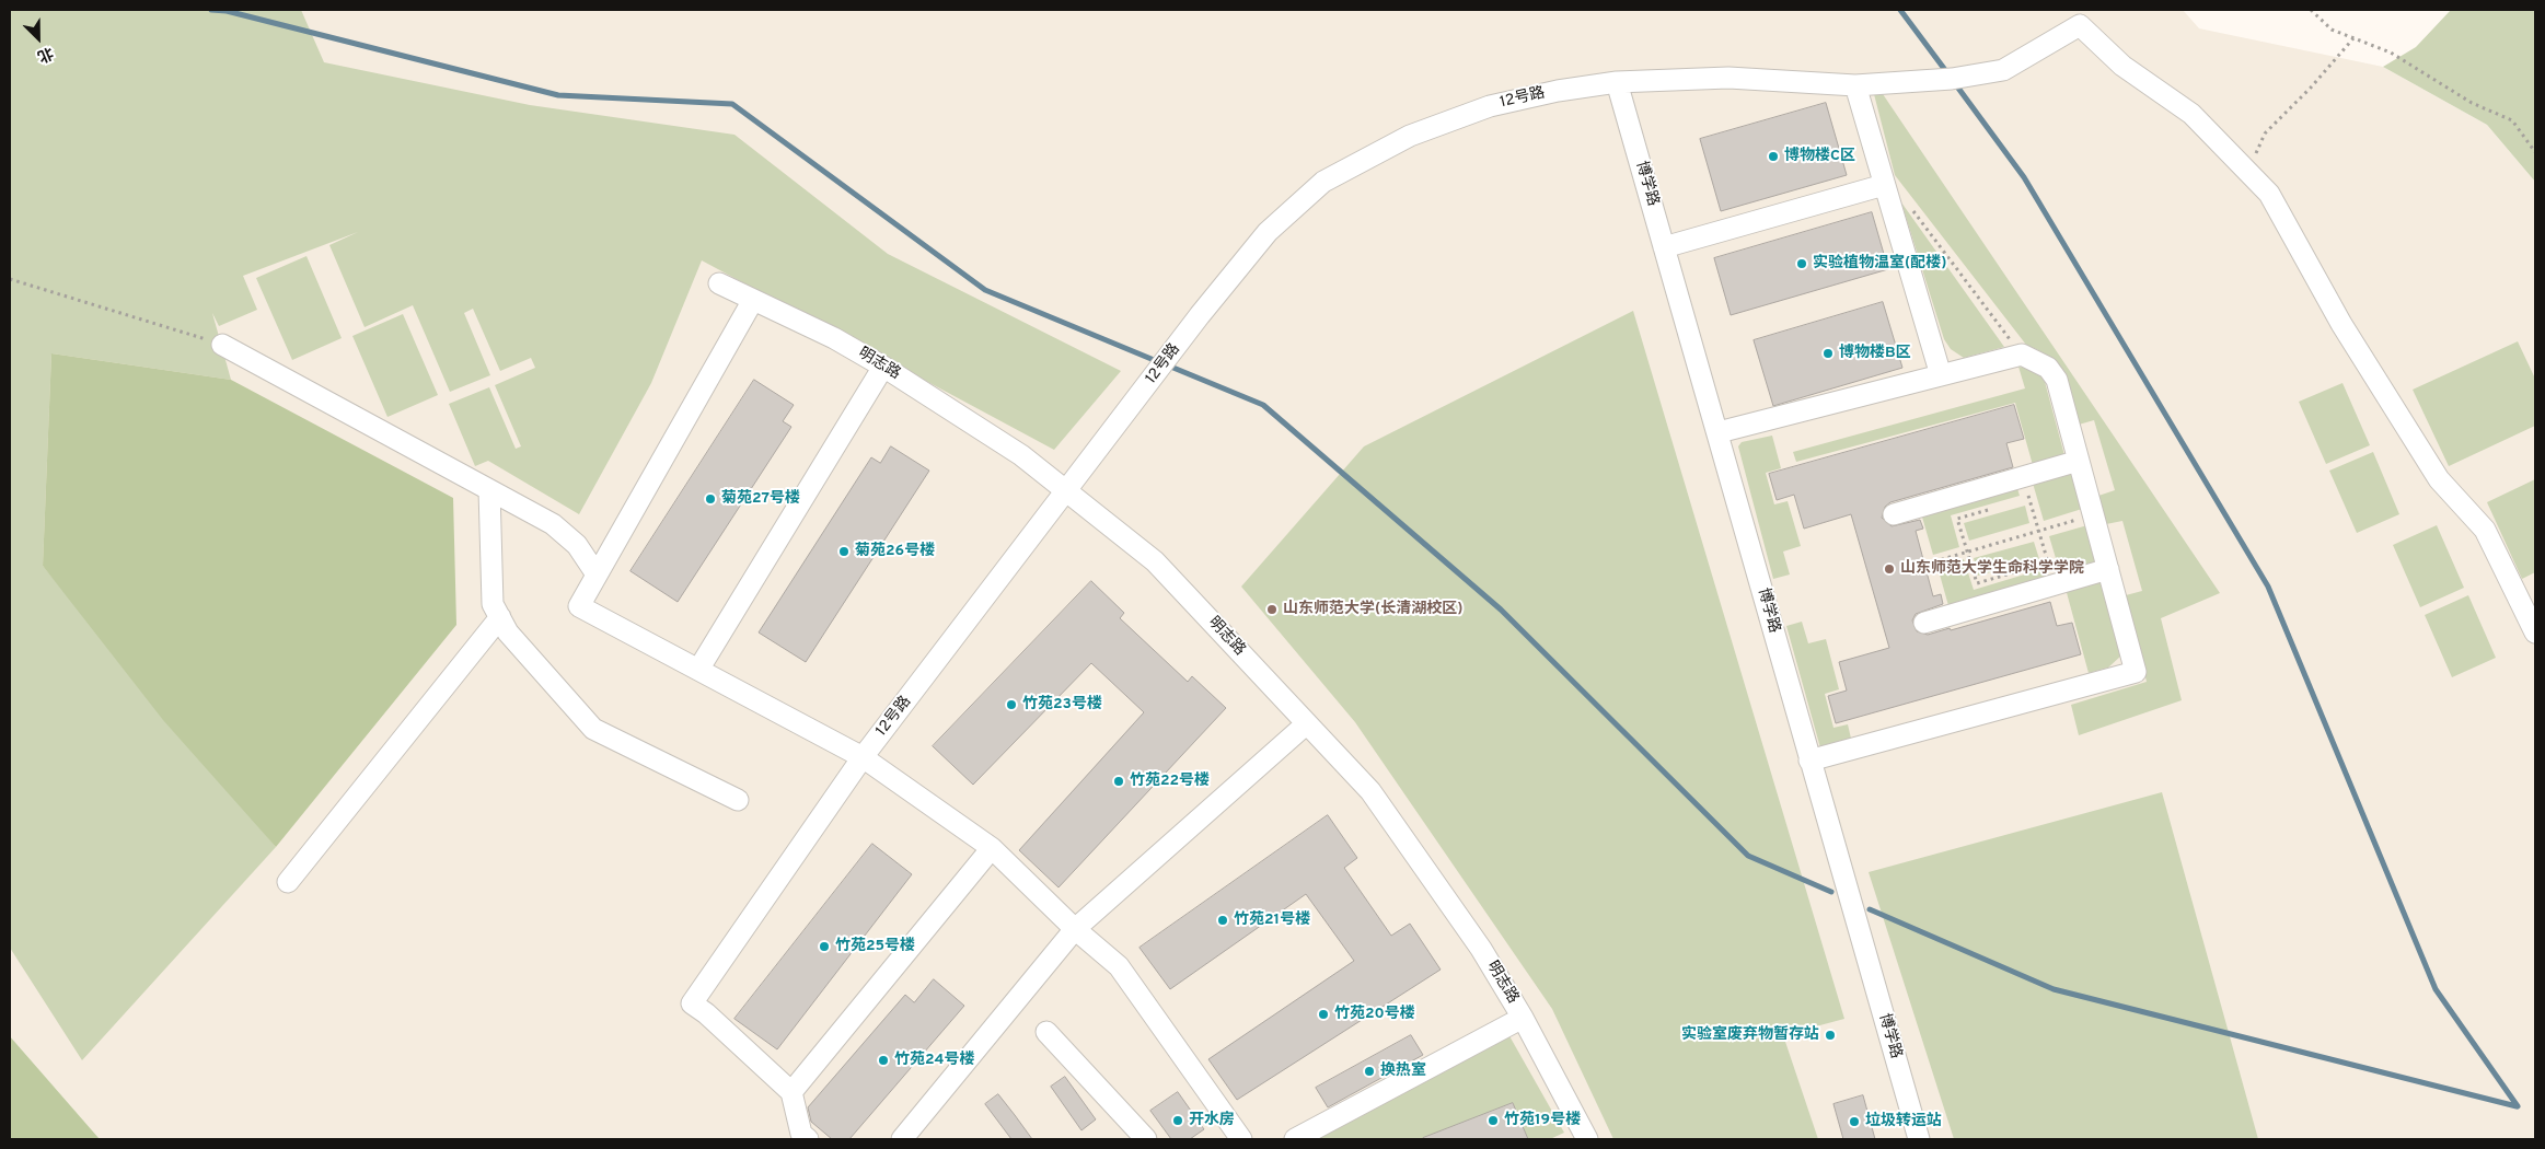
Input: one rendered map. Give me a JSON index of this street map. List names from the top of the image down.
{
  "streets": {
    "street": ["12号路", "博学路", "明志路"]
  },
  "crossings": [
    ["12号路", "博学路"],
    ["12号路", "明志路"]
  ],
  "places": [
    "博物楼C区",
    "实验植物温室(配楼)",
    "博物楼B区",
    "菊苑27号楼",
    "菊苑26号楼",
    "山东师范大学生命科学学院",
    "山东师范大学(长清湖校区)",
    "竹苑23号楼",
    "竹苑22号楼",
    "竹苑21号楼",
    "竹苑25号楼",
    "竹苑20号楼",
    "实验室废弃物暂存站",
    "竹苑24号楼",
    "换热室",
    "开水房",
    "竹苑19号楼",
    "垃圾转运站"
  ],
  "north": "bottom right"
}
